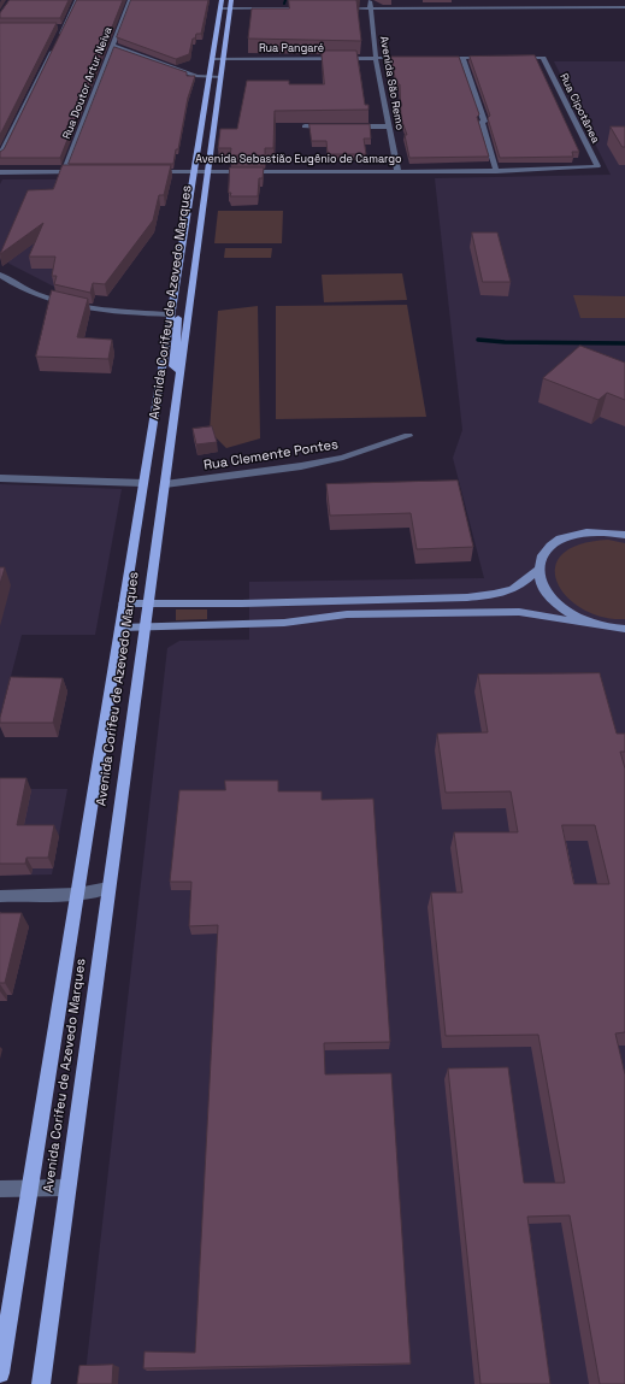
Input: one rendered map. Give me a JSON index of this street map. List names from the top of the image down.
{
  "streets": {
    "main road": ["Avenida Corifeu de Azevedo Marques"],
    "street": [
      "Rua Pangaré",
      "Rua Doutor Artur Neiva",
      "Avenida São Remo",
      "Rua Cipotânea",
      "Avenida Sebastião Eugênio de Camargo",
      "Rua Clemente Pontes"
    ]
  },
  "crossings": [
    ["Rua Pangaré", "Avenida São Remo"],
    ["Rua Pangaré", "Avenida Corifeu de Azevedo Marques"],
    ["Avenida São Remo", "Avenida Sebastião Eugênio de Camargo"],
    ["Rua Cipotânea", "Avenida Sebastião Eugênio de Camargo"],
    ["Avenida Sebastião Eugênio de Camargo", "Avenida Corifeu de Azevedo Marques"],
    ["Avenida Corifeu de Azevedo Marques", "Rua Clemente Pontes"]
  ]
}
